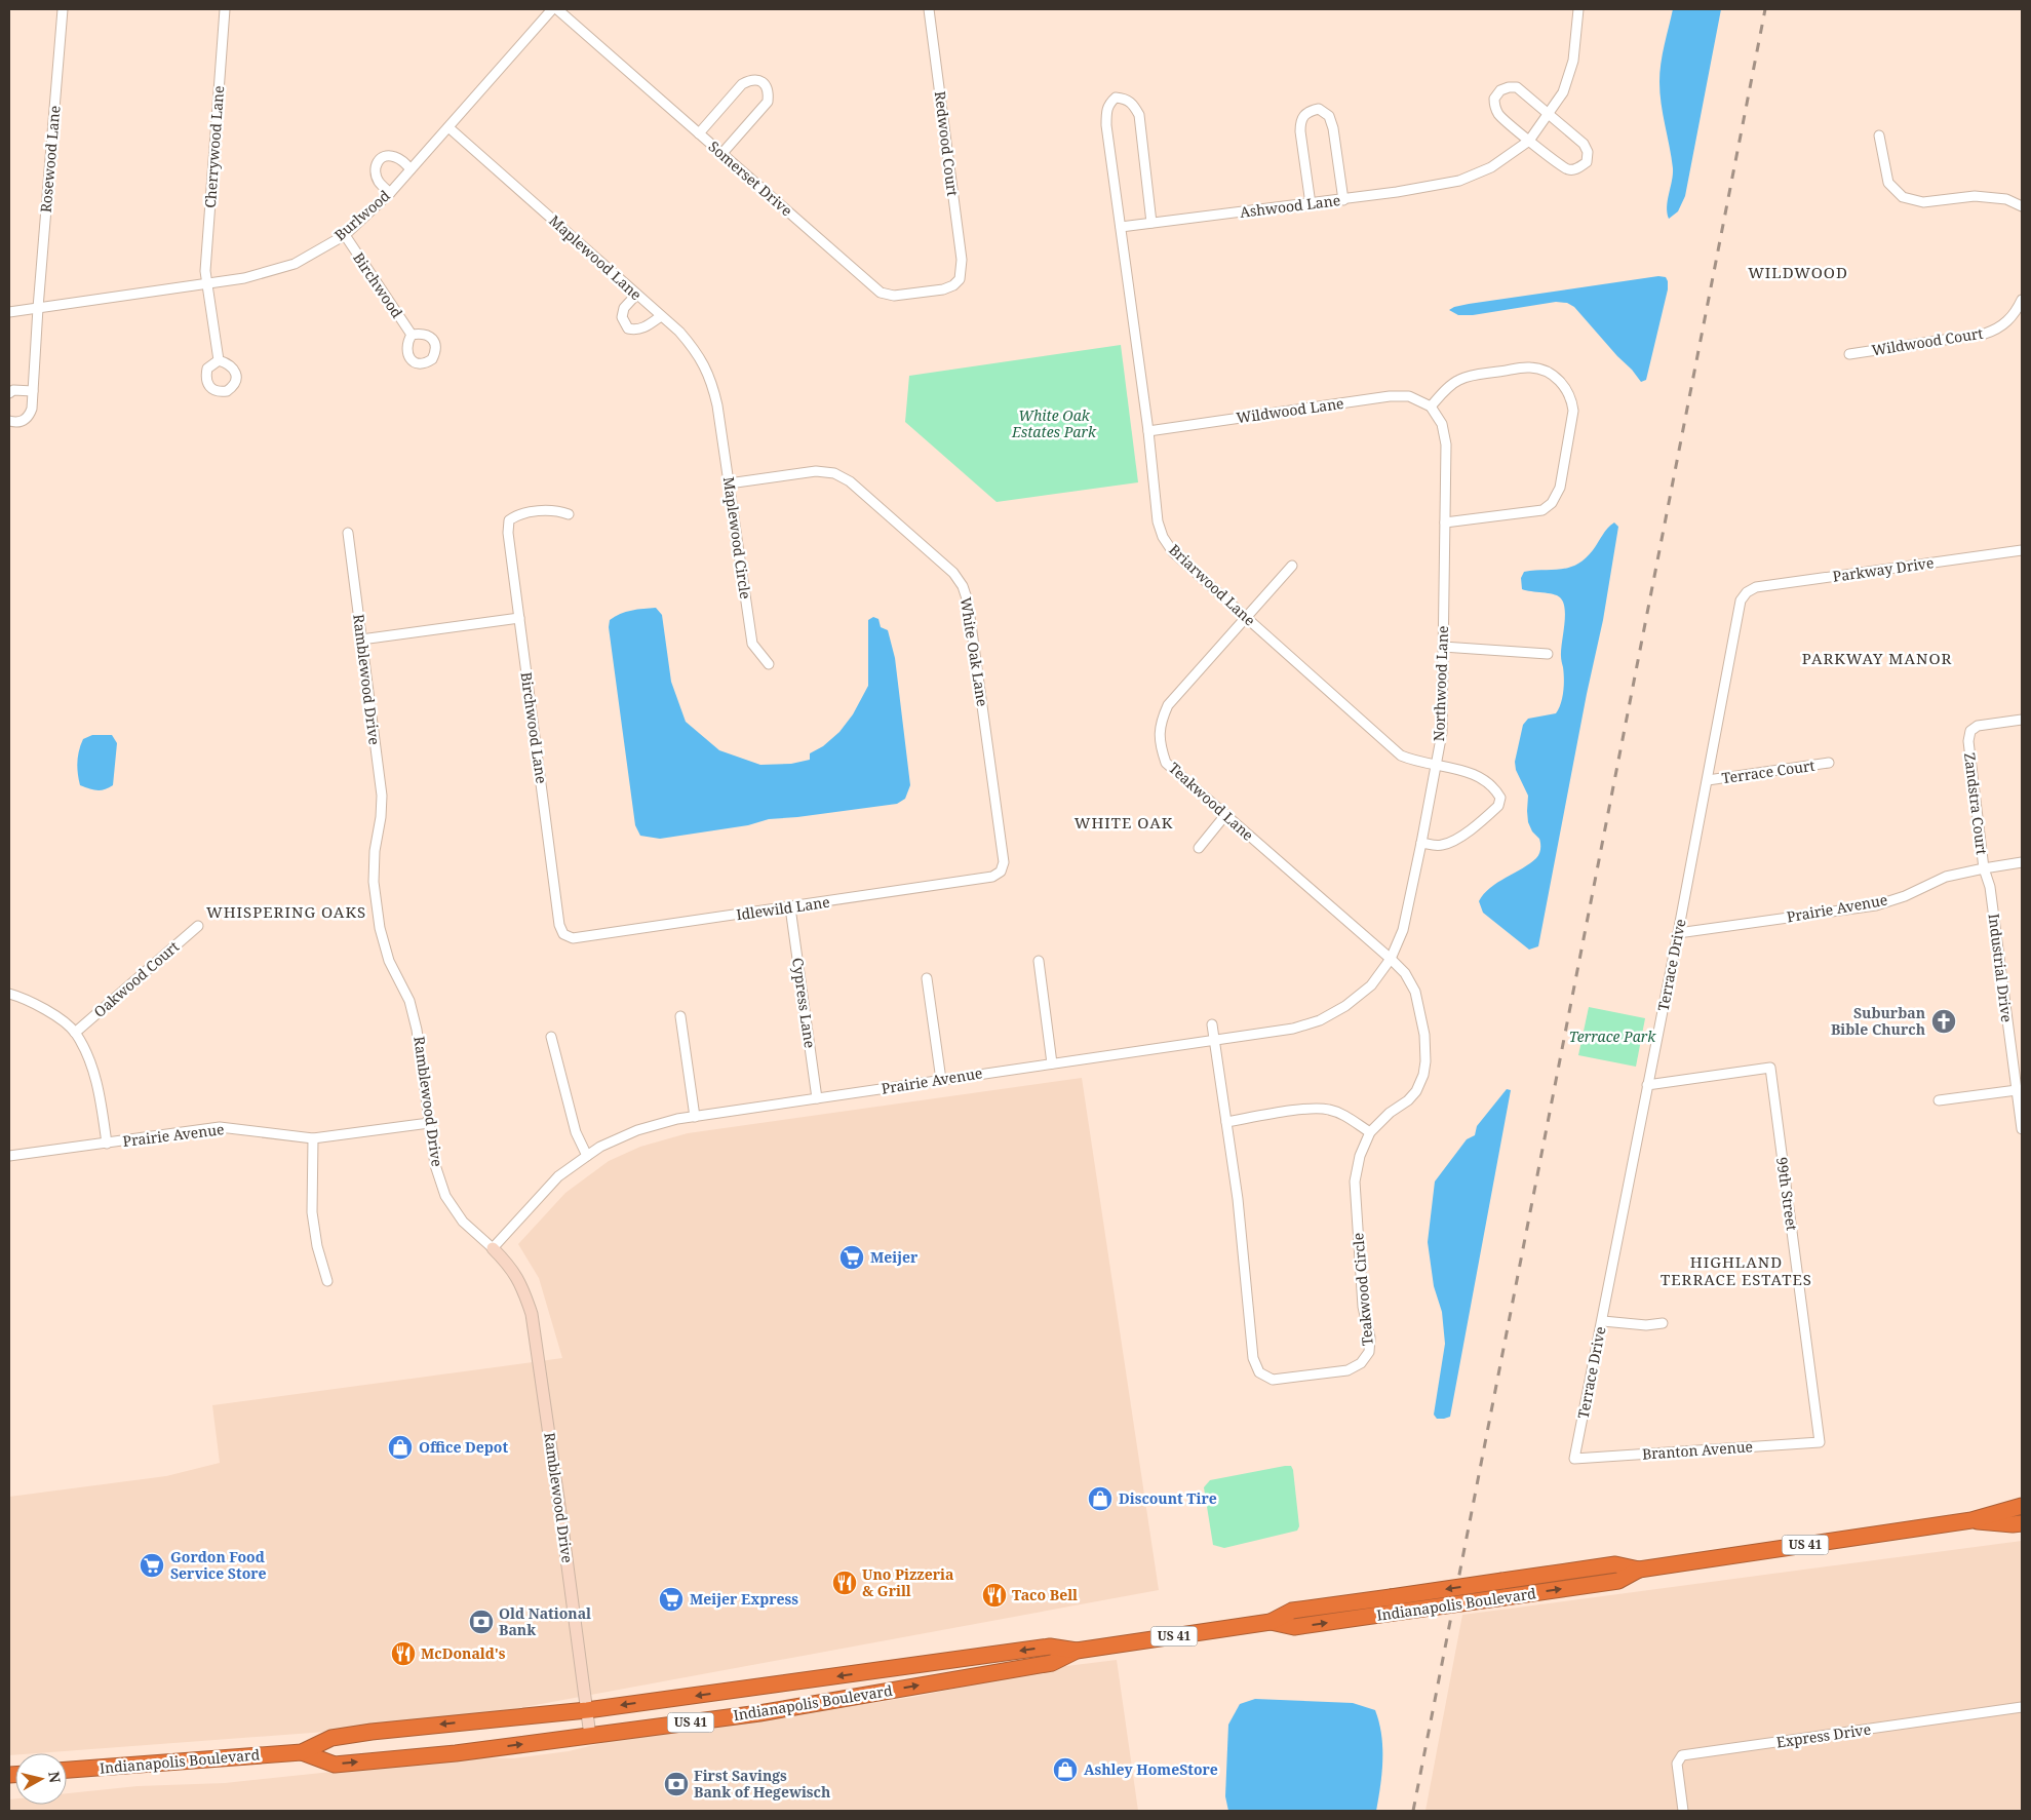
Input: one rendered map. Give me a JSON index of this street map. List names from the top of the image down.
{
  "streets": {
    "highway": ["US 41", "Indianapolis Boulevard"],
    "street": [
      "Redwood Court",
      "Cherrywood Lane",
      "Rosewood Lane",
      "Somerset Drive",
      "Ashwood Lane",
      "Burlwood",
      "Maplewood Lane",
      "Birchwood",
      "Wildwood Court",
      "Wildwood Lane",
      "Maplewood Circle",
      "Parkway Drive",
      "Briarwood Lane",
      "White Oak Lane",
      "Ramblewood Drive",
      "Northwood Lane",
      "Birchwood Lane",
      "Terrace Court",
      "Teakwood Lane",
      "Zandstra Court",
      "Idlewild Lane",
      "Prairie Avenue",
      "Terrace Drive",
      "Industrial Drive",
      "Oakwood Court",
      "Cypress Lane",
      "99th Street",
      "Teakwood Circle",
      "Branton Avenue",
      "Express Drive"
    ]
  },
  "crossings": [
    ["Redwood Court", "Somerset Drive"],
    ["Cherrywood Lane", "Burlwood"],
    ["Rosewood Lane", "Burlwood"],
    ["Ashwood Lane", "Briarwood Lane"],
    ["Burlwood", "Maplewood Lane"],
    ["Burlwood", "Birchwood"],
    ["Maplewood Lane", "Maplewood Circle"],
    ["Wildwood Lane", "Briarwood Lane"],
    ["Wildwood Lane", "Northwood Lane"],
    ["Maplewood Circle", "White Oak Lane"],
    ["Parkway Drive", "Terrace Drive"],
    ["Briarwood Lane", "Northwood Lane"],
    ["Briarwood Lane", "Teakwood Lane"],
    ["White Oak Lane", "Idlewild Lane"],
    ["Ramblewood Drive", "Prairie Avenue"],
    ["Ramblewood Drive", "Indianapolis Boulevard"],
    ["Northwood Lane", "Teakwood Lane"],
    ["Northwood Lane", "Prairie Avenue"],
    ["Northwood Lane", "Teakwood Circle"],
    ["Birchwood Lane", "Idlewild Lane"],
    ["Terrace Court", "Terrace Drive"],
    ["Teakwood Lane", "Prairie Avenue"],
    ["Teakwood Lane", "Teakwood Circle"],
    ["Zandstra Court", "Prairie Avenue"],
    ["Zandstra Court", "Industrial Drive"],
    ["Idlewild Lane", "Cypress Lane"],
    ["Prairie Avenue", "Terrace Drive"],
    ["Prairie Avenue", "Industrial Drive"],
    ["Prairie Avenue", "Cypress Lane"],
    ["Prairie Avenue", "Teakwood Circle"],
    ["Terrace Drive", "99th Street"],
    ["Terrace Drive", "Branton Avenue"],
    ["99th Street", "Branton Avenue"]
  ],
  "districts": [
    "WILDWOOD",
    "PARKWAY MANOR",
    "WHITE OAK",
    "WHISPERING OAKS",
    "HIGHLAND TERRACE ESTATES"
  ],
  "parks": ["White Oak Estates Park", "Terrace Park"],
  "places": {
    "church": ["Suburban Bible Church"],
    "supermarket": ["Meijer", "Gordon Food Service Store", "Meijer Express"],
    "shop": ["Office Depot", "Discount Tire", "Ashley HomeStore"],
    "restaurant": ["Uno Pizzeria & Grill", "Taco Bell", "McDonald's"],
    "bank": ["Old National Bank", "First Savings Bank of Hegewisch"]
  },
  "north": "right"
}
